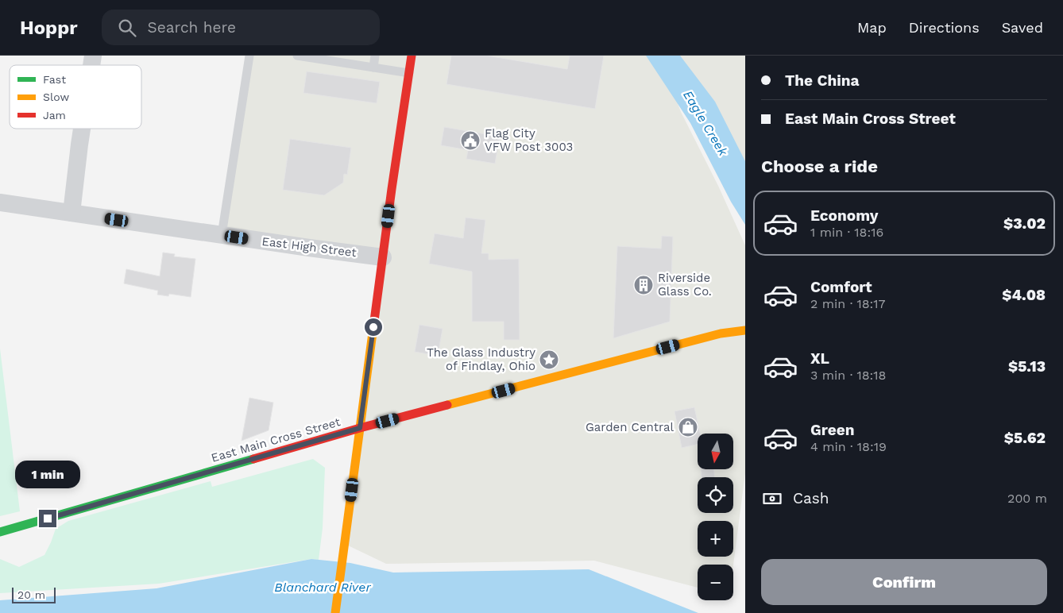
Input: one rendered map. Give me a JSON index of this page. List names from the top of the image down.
{
  "streets": {
    "main road": ["East Main Cross Street"],
    "street": ["East High Street"]
  },
  "water": ["Eagle Creek", "Blanchard River"],
  "places": {
    "public building": ["Flag City VFW Post 3003"],
    "building": ["Riverside Glass Co."],
    "place": ["The Glass Industry of Findlay, Ohio"],
    "shop": ["Garden Central"]
  },
  "legend": ["Fast", "Slow", "Jam"],
  "scale_bar": "20 m",
  "north": "bottom",
  "page": {
    "header": "Hoppr",
    "search": "Search here",
    "nav": ["Map", "Directions", "Saved"],
    "banner": ["The China", "East Main Cross Street"],
    "heading": "Choose a ride",
    "list": [
      {
        "name": "Economy",
        "note": "1 min · 18:16",
        "value": "$3.02"
      },
      {
        "name": "Comfort",
        "note": "2 min · 18:17",
        "value": "$4.08"
      },
      {
        "name": "XL",
        "note": "3 min · 18:18",
        "value": "$5.13"
      },
      {
        "name": "Green",
        "note": "4 min · 18:19",
        "value": "$5.62"
      }
    ],
    "map_buttons": ["+", "−"],
    "bubble": "1 min",
    "pay": ["Cash", "200 m"],
    "buttons": "Confirm",
    "scale": "20 m"
  }
}
